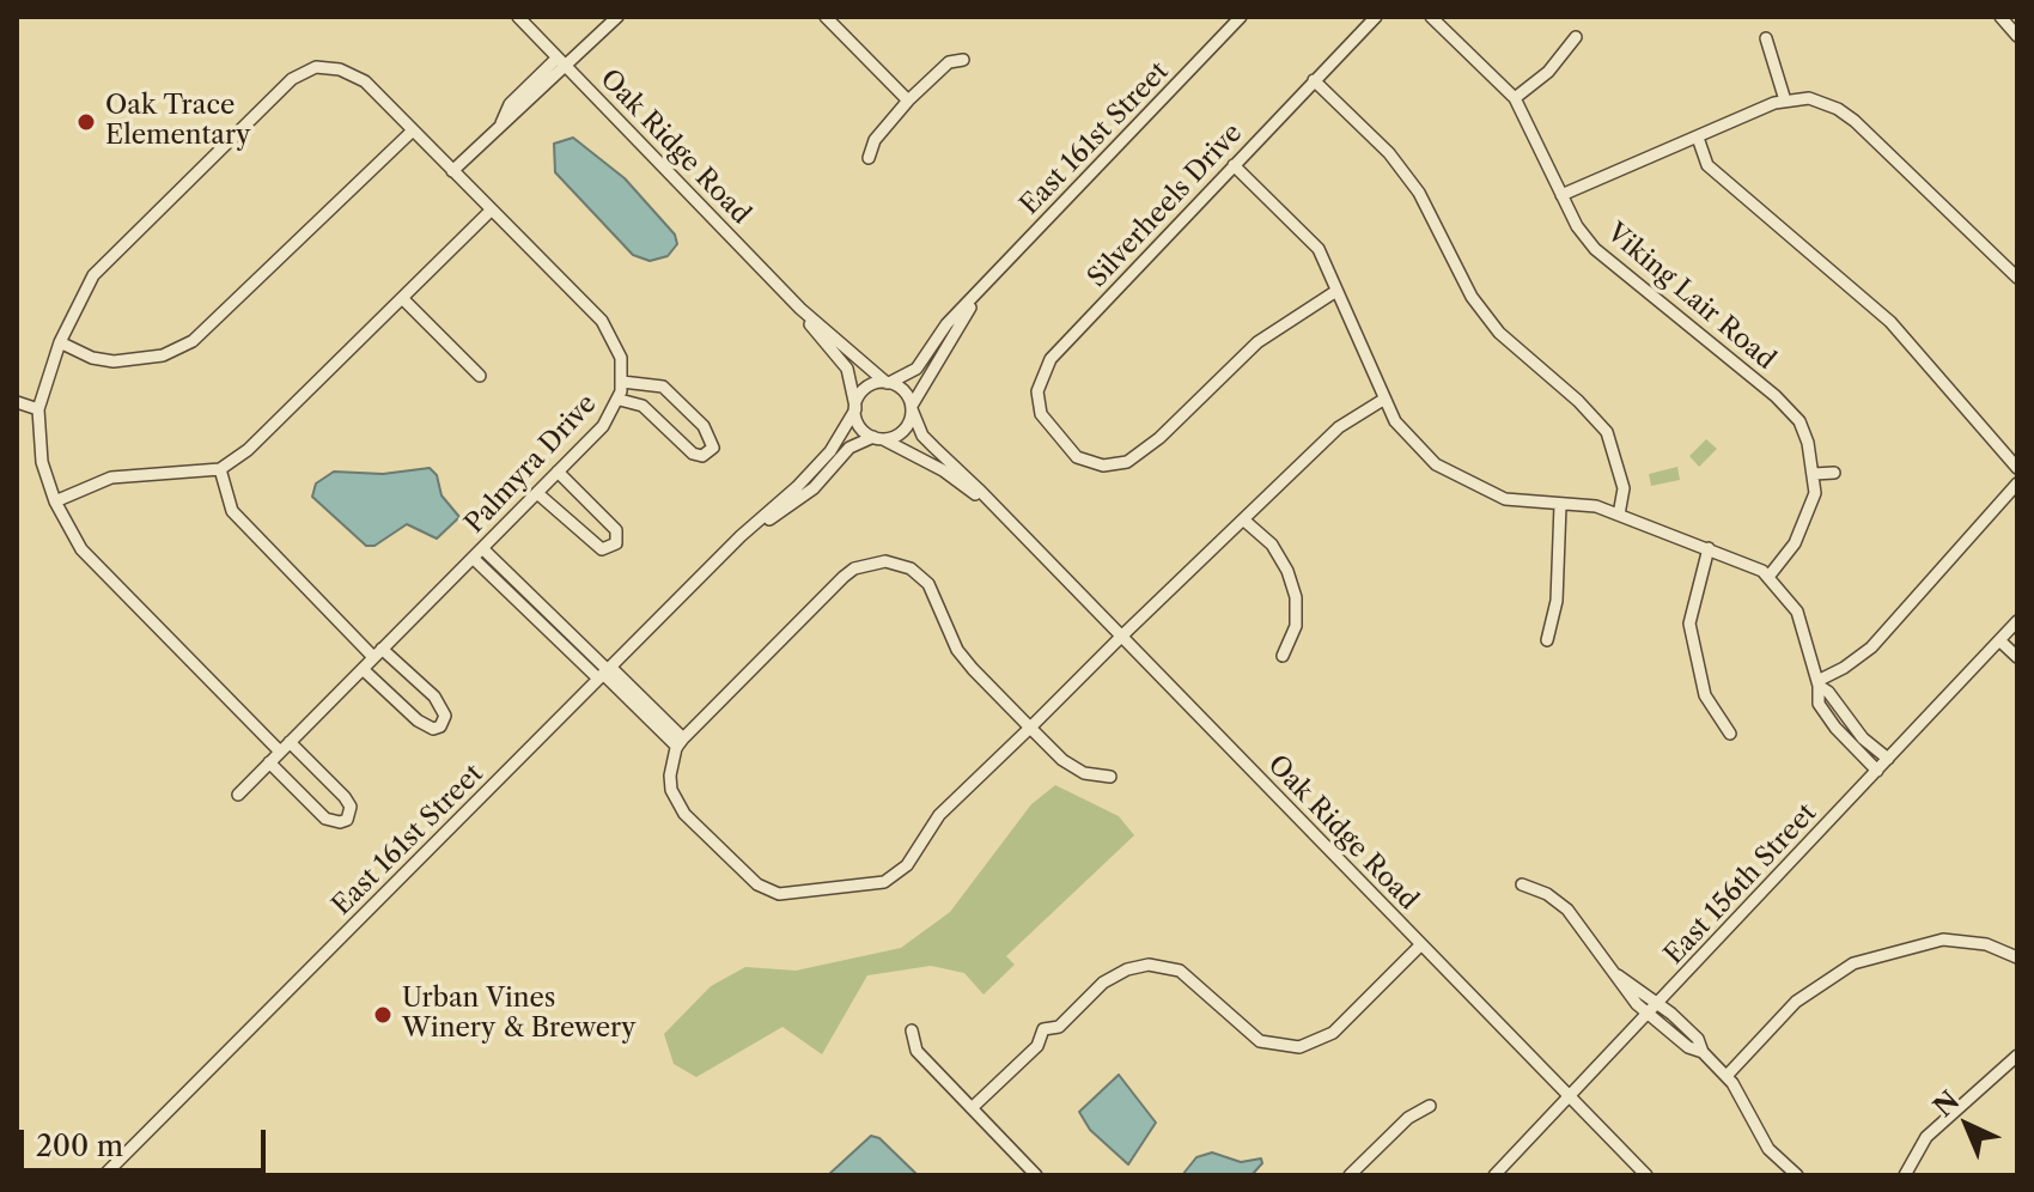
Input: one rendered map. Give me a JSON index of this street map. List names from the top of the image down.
{
  "streets": {
    "street": [
      "East 161st Street",
      "Oak Ridge Road",
      "Silverheels Drive",
      "Viking Lair Road",
      "Palmyra Drive",
      "East 156th Street"
    ]
  },
  "crossings": [
    ["East 161st Street", "Oak Ridge Road"],
    ["Oak Ridge Road", "East 156th Street"]
  ],
  "places": ["Oak Trace Elementary", "Urban Vines Winery & Brewery"],
  "scale_bar": "200 m",
  "north": "top left"
}
